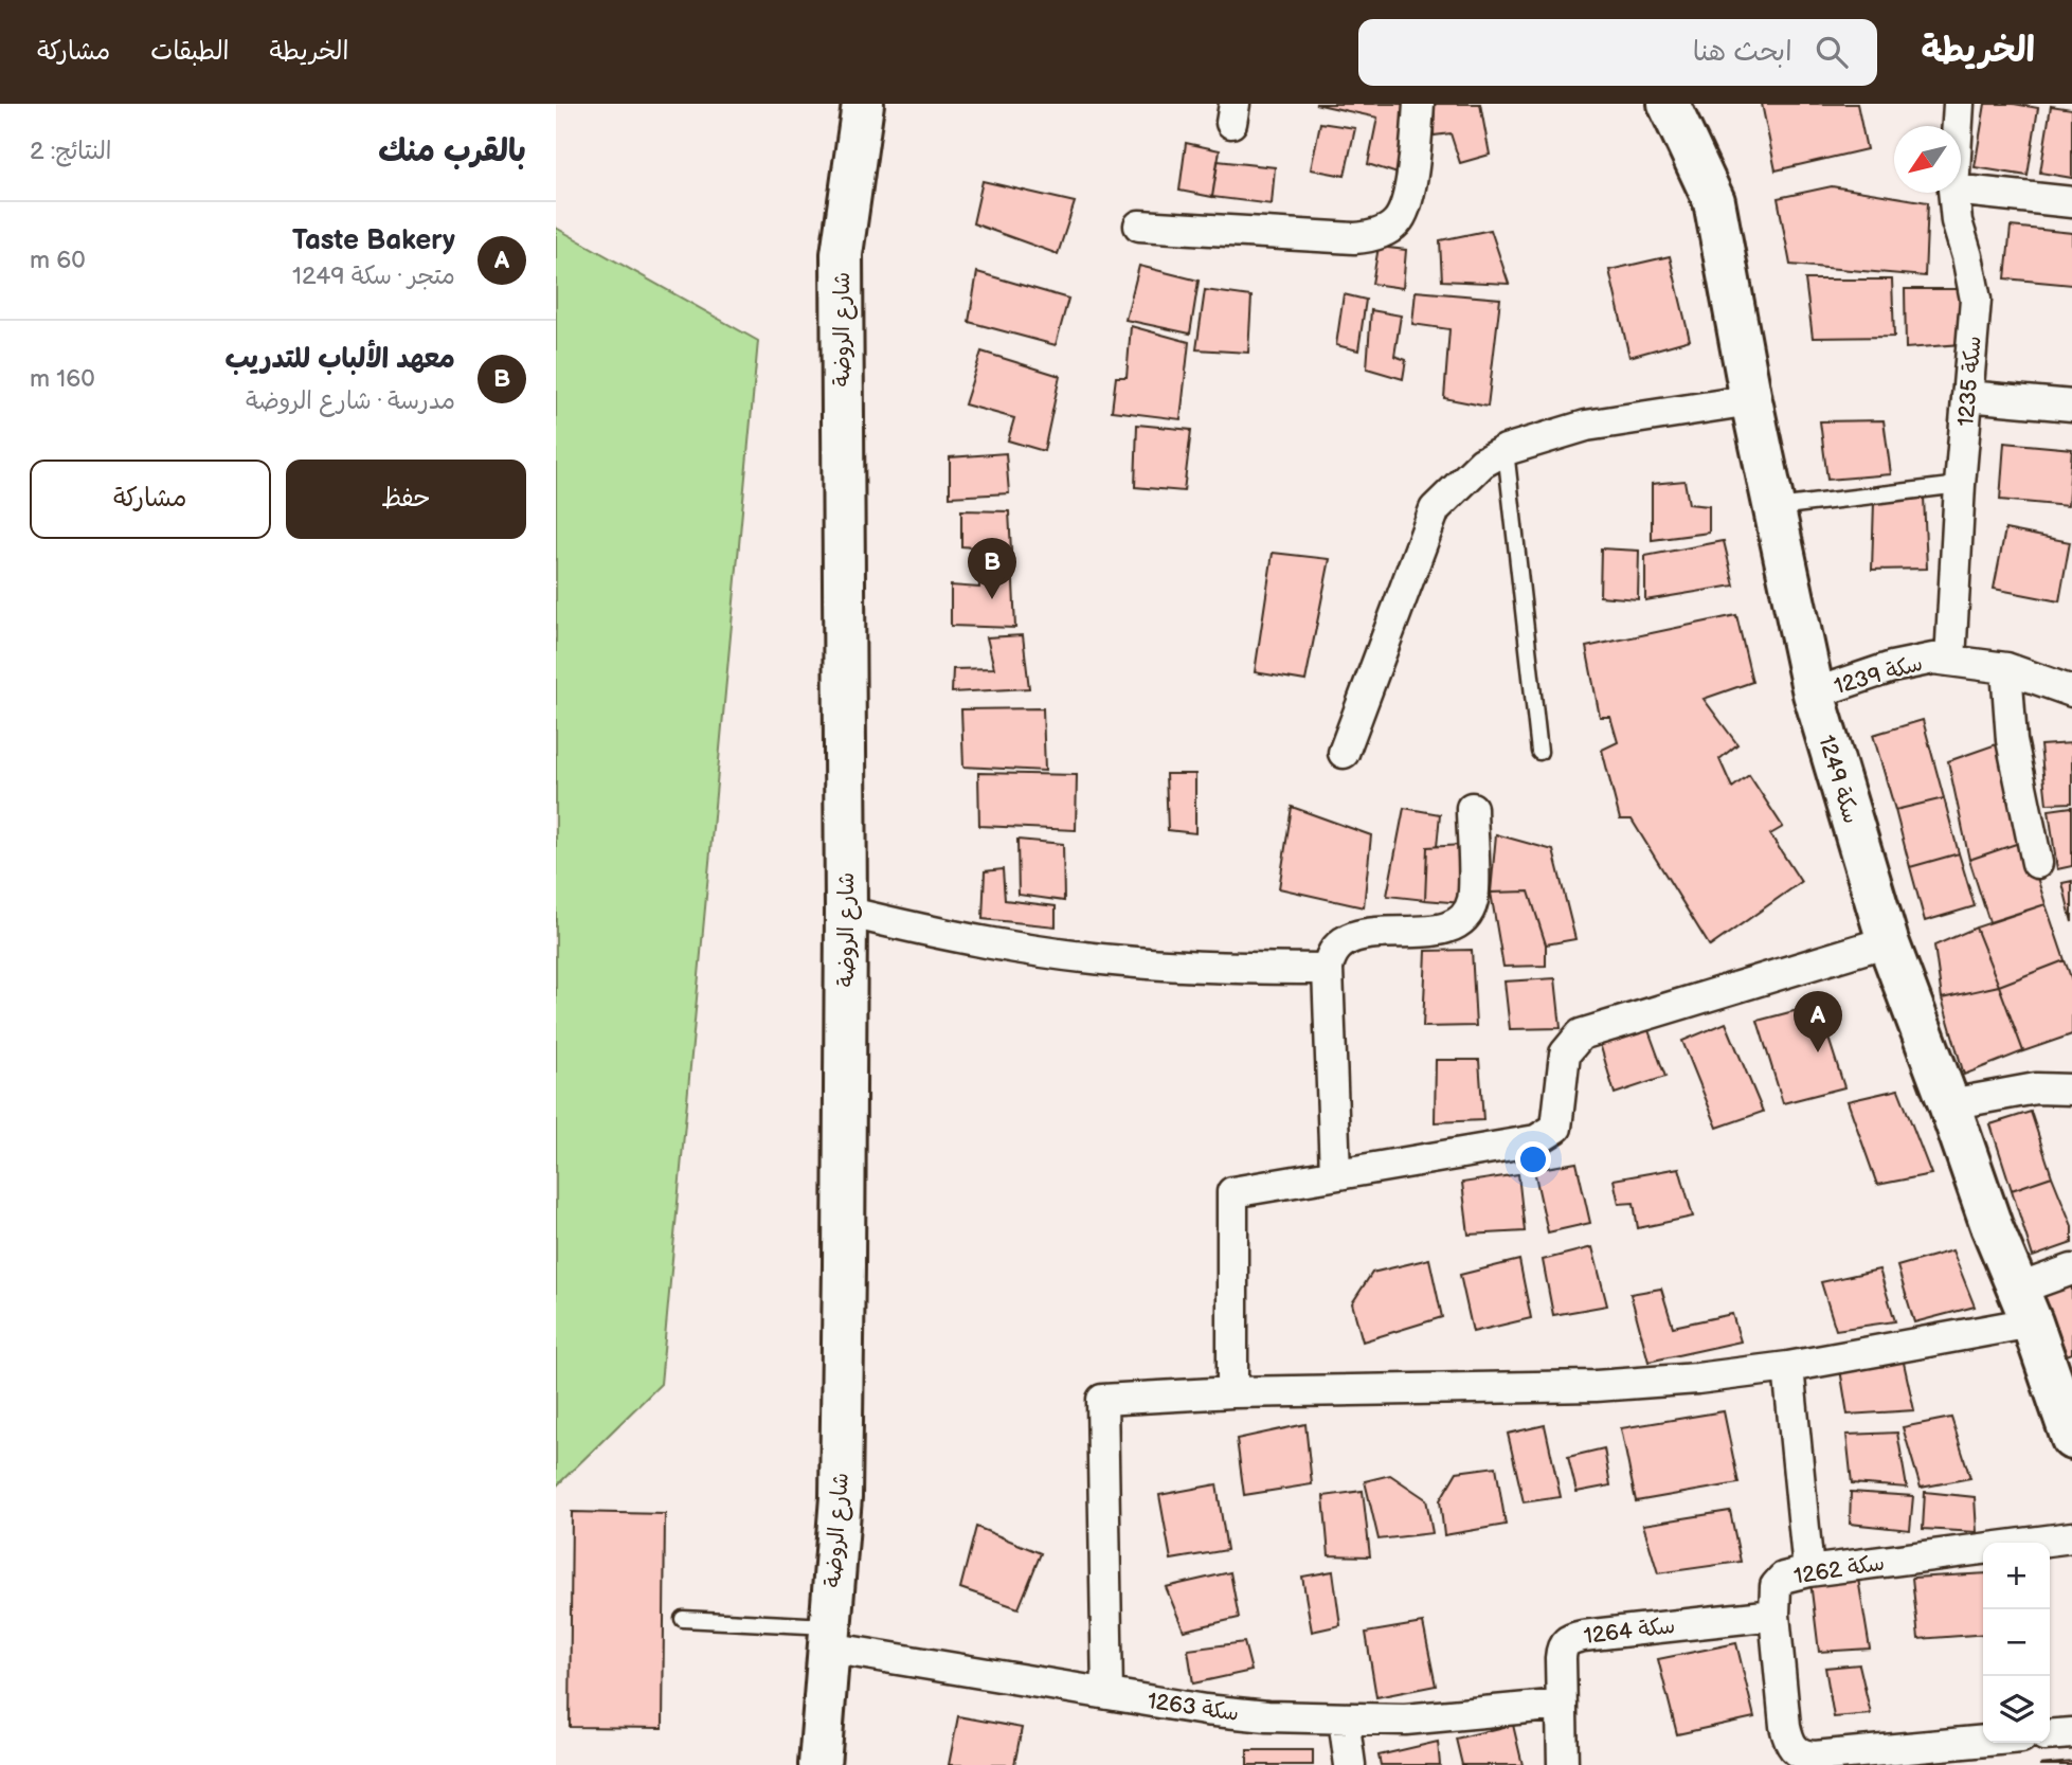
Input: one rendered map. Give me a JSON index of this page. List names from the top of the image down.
{
  "streets": {
    "main road": ["شارع الروضة", "سكة 1249"],
    "street": [
      "سكة 1235",
      "سكة 1239",
      "سكة 1262",
      "سكة 1264",
      "سكة 1263"
    ]
  },
  "crossings": [
    ["شارع الروضة", "سكة 1263"],
    ["سكة 1235", "سكة 1239"],
    ["سكة 1239", "سكة 1249"],
    ["سكة 1262", "سكة 1264"],
    ["سكة 1264", "سكة 1263"]
  ],
  "north": "bottom left",
  "page": {
    "header": "الخريطة",
    "search": "ابحث هنا",
    "nav": ["الخريطة", "الطبقات", "مشاركة"],
    "heading": ["بالقرب منك", "النتائج: 2"],
    "list": [
      {
        "mark": "A",
        "name": "Taste Bakery",
        "note": "متجر · سكة 1249",
        "value": "60 m"
      },
      {
        "mark": "B",
        "name": "معهد الألباب للتدريب",
        "note": "مدرسة · شارع الروضة",
        "value": "160 m"
      }
    ],
    "buttons": ["حفظ", "مشاركة"],
    "pins": ["B", "A"],
    "map_buttons": ["+", "−"]
  }
}
